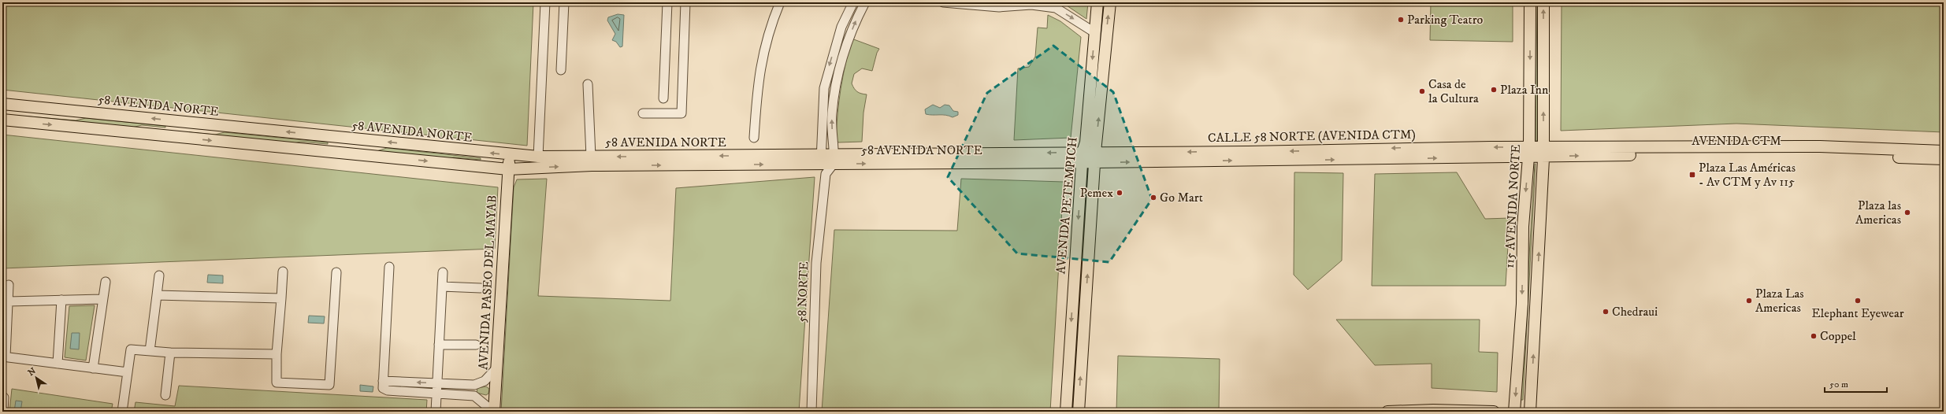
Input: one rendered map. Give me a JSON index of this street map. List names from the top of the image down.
{
  "streets": {
    "main road": [
      "58 AVENIDA NORTE",
      "CALLE 58 NORTE (AVENIDA CTM)",
      "AVENIDA CTM",
      "AVENIDA PETEMPICH",
      "115 AVENIDA NORTE",
      "AVENIDA PASEO DEL MAYAB"
    ],
    "street": ["58 NORTE"]
  },
  "crossings": [
    ["58 AVENIDA NORTE", "CALLE 58 NORTE (AVENIDA CTM)"],
    ["58 AVENIDA NORTE", "AVENIDA PETEMPICH"],
    ["58 AVENIDA NORTE", "AVENIDA PASEO DEL MAYAB"],
    ["58 AVENIDA NORTE", "58 NORTE"],
    ["CALLE 58 NORTE (AVENIDA CTM)", "AVENIDA CTM"],
    ["CALLE 58 NORTE (AVENIDA CTM)", "AVENIDA PETEMPICH"],
    ["CALLE 58 NORTE (AVENIDA CTM)", "115 AVENIDA NORTE"],
    ["AVENIDA CTM", "115 AVENIDA NORTE"]
  ],
  "places": {
    "other": [
      "Parking Teatro",
      "Plaza Inn",
      "Casa de la Cultura",
      "Pemex",
      "Go Mart",
      "Plaza las Americas",
      "Plaza Las Americas",
      "Elephant Eyewear",
      "Chedraui",
      "Coppel"
    ],
    "transit": ["Plaza Las Américas - Av CTM y Av 115"]
  },
  "scale_bar": "50 m",
  "north": "top left"
}
